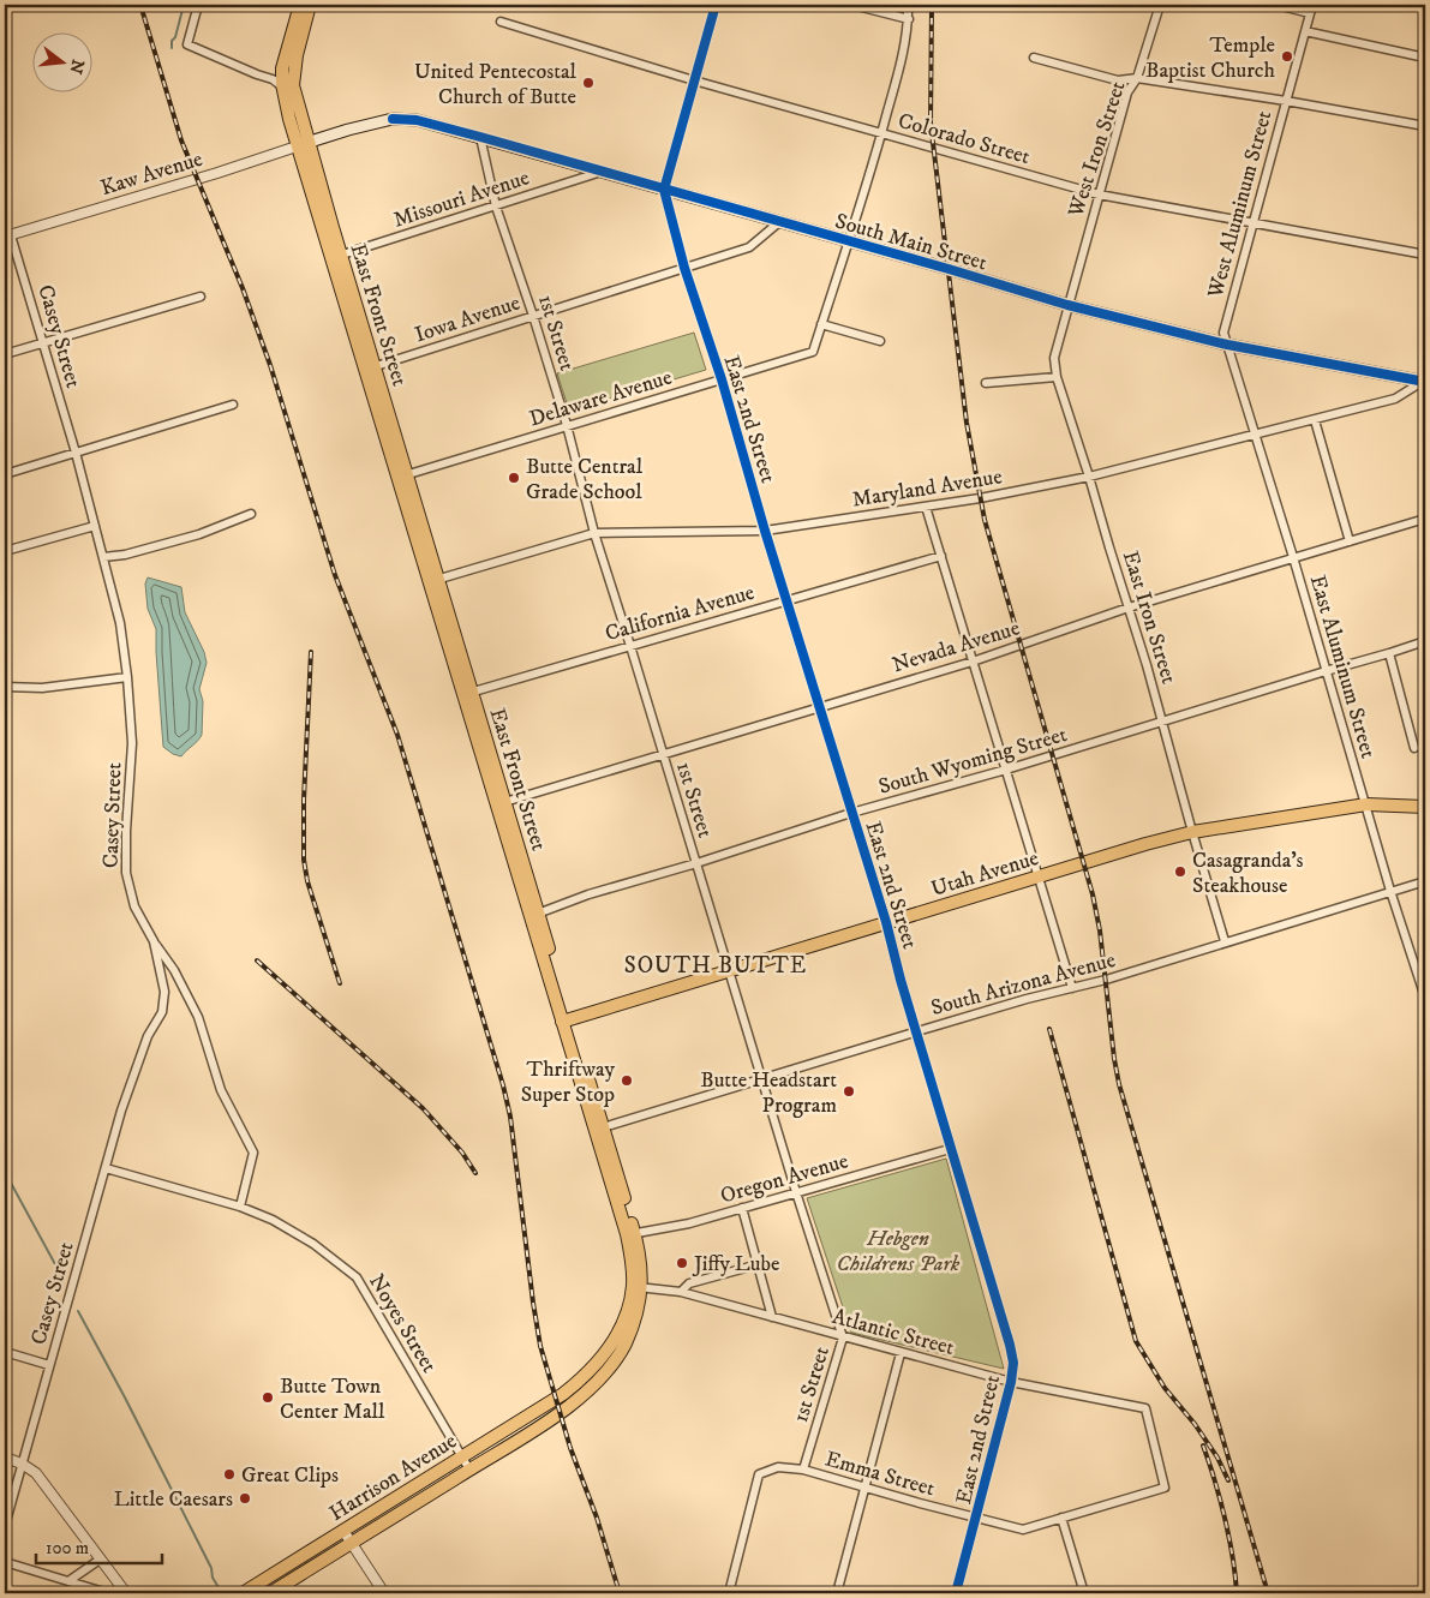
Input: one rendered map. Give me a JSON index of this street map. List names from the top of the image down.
{
  "streets": {
    "main road": [
      "South Main Street",
      "East Front Street",
      "Utah Avenue",
      "Harrison Avenue"
    ],
    "street": [
      "Colorado Street",
      "West Iron Street",
      "Kaw Avenue",
      "Missouri Avenue",
      "West Aluminum Street",
      "Iowa Avenue",
      "1st Street",
      "Casey Street",
      "Delaware Avenue",
      "East 2nd Street",
      "Maryland Avenue",
      "California Avenue",
      "East Iron Street",
      "Nevada Avenue",
      "East Aluminum Street",
      "South Wyoming Street",
      "South Arizona Avenue",
      "Oregon Avenue",
      "Noyes Street",
      "Atlantic Street",
      "Emma Street"
    ]
  },
  "crossings": [
    ["Colorado Street", "West Iron Street"],
    ["Colorado Street", "West Aluminum Street"],
    ["West Iron Street", "South Main Street"],
    ["West Iron Street", "East Iron Street"],
    ["Kaw Avenue", "South Main Street"],
    ["Kaw Avenue", "East Front Street"],
    ["Kaw Avenue", "Casey Street"],
    ["Missouri Avenue", "South Main Street"],
    ["Missouri Avenue", "East Front Street"],
    ["Missouri Avenue", "1st Street"],
    ["West Aluminum Street", "South Main Street"],
    ["West Aluminum Street", "East Aluminum Street"],
    ["South Main Street", "East Front Street"],
    ["South Main Street", "Iowa Avenue"],
    ["South Main Street", "1st Street"],
    ["South Main Street", "East 2nd Street"],
    ["South Main Street", "Maryland Avenue"],
    ["South Main Street", "East Iron Street"],
    ["South Main Street", "East Aluminum Street"],
    ["East Front Street", "Iowa Avenue"],
    ["East Front Street", "Delaware Avenue"],
    ["East Front Street", "Maryland Avenue"],
    ["East Front Street", "California Avenue"],
    ["East Front Street", "Nevada Avenue"],
    ["East Front Street", "South Wyoming Street"],
    ["East Front Street", "Utah Avenue"],
    ["East Front Street", "South Arizona Avenue"],
    ["East Front Street", "Oregon Avenue"],
    ["East Front Street", "Atlantic Street"],
    ["East Front Street", "Harrison Avenue"],
    ["Iowa Avenue", "1st Street"],
    ["Iowa Avenue", "East 2nd Street"],
    ["1st Street", "Delaware Avenue"],
    ["1st Street", "Maryland Avenue"],
    ["1st Street", "California Avenue"],
    ["1st Street", "Nevada Avenue"],
    ["1st Street", "South Wyoming Street"],
    ["1st Street", "Utah Avenue"],
    ["1st Street", "South Arizona Avenue"],
    ["1st Street", "Oregon Avenue"],
    ["1st Street", "Atlantic Street"],
    ["1st Street", "Emma Street"],
    ["Casey Street", "Noyes Street"],
    ["Delaware Avenue", "East 2nd Street"],
    ["East 2nd Street", "Maryland Avenue"],
    ["East 2nd Street", "California Avenue"],
    ["East 2nd Street", "Nevada Avenue"],
    ["East 2nd Street", "South Wyoming Street"],
    ["East 2nd Street", "Utah Avenue"],
    ["East 2nd Street", "South Arizona Avenue"],
    ["East 2nd Street", "Oregon Avenue"],
    ["East 2nd Street", "Atlantic Street"],
    ["East 2nd Street", "Emma Street"],
    ["Maryland Avenue", "East Iron Street"],
    ["Maryland Avenue", "East Aluminum Street"],
    ["East Iron Street", "Nevada Avenue"],
    ["East Iron Street", "South Wyoming Street"],
    ["East Iron Street", "Utah Avenue"],
    ["East Iron Street", "South Arizona Avenue"],
    ["Nevada Avenue", "East Aluminum Street"],
    ["East Aluminum Street", "South Wyoming Street"],
    ["East Aluminum Street", "Utah Avenue"],
    ["East Aluminum Street", "South Arizona Avenue"],
    ["Noyes Street", "Harrison Avenue"],
    ["Atlantic Street", "Emma Street"]
  ],
  "districts": ["SOUTH BUTTE"],
  "parks": ["Hebgen Childrens Park"],
  "places": [
    "Temple Baptist Church",
    "United Pentecostal Church of Butte",
    "Butte Central Grade School",
    "Casagranda's Steakhouse",
    "Thriftway Super Stop",
    "Butte Headstart Program",
    "Jiffy Lube",
    "Butte Town Center Mall",
    "Great Clips",
    "Little Caesars"
  ],
  "scale_bar": "100 m",
  "north": "right"
}
